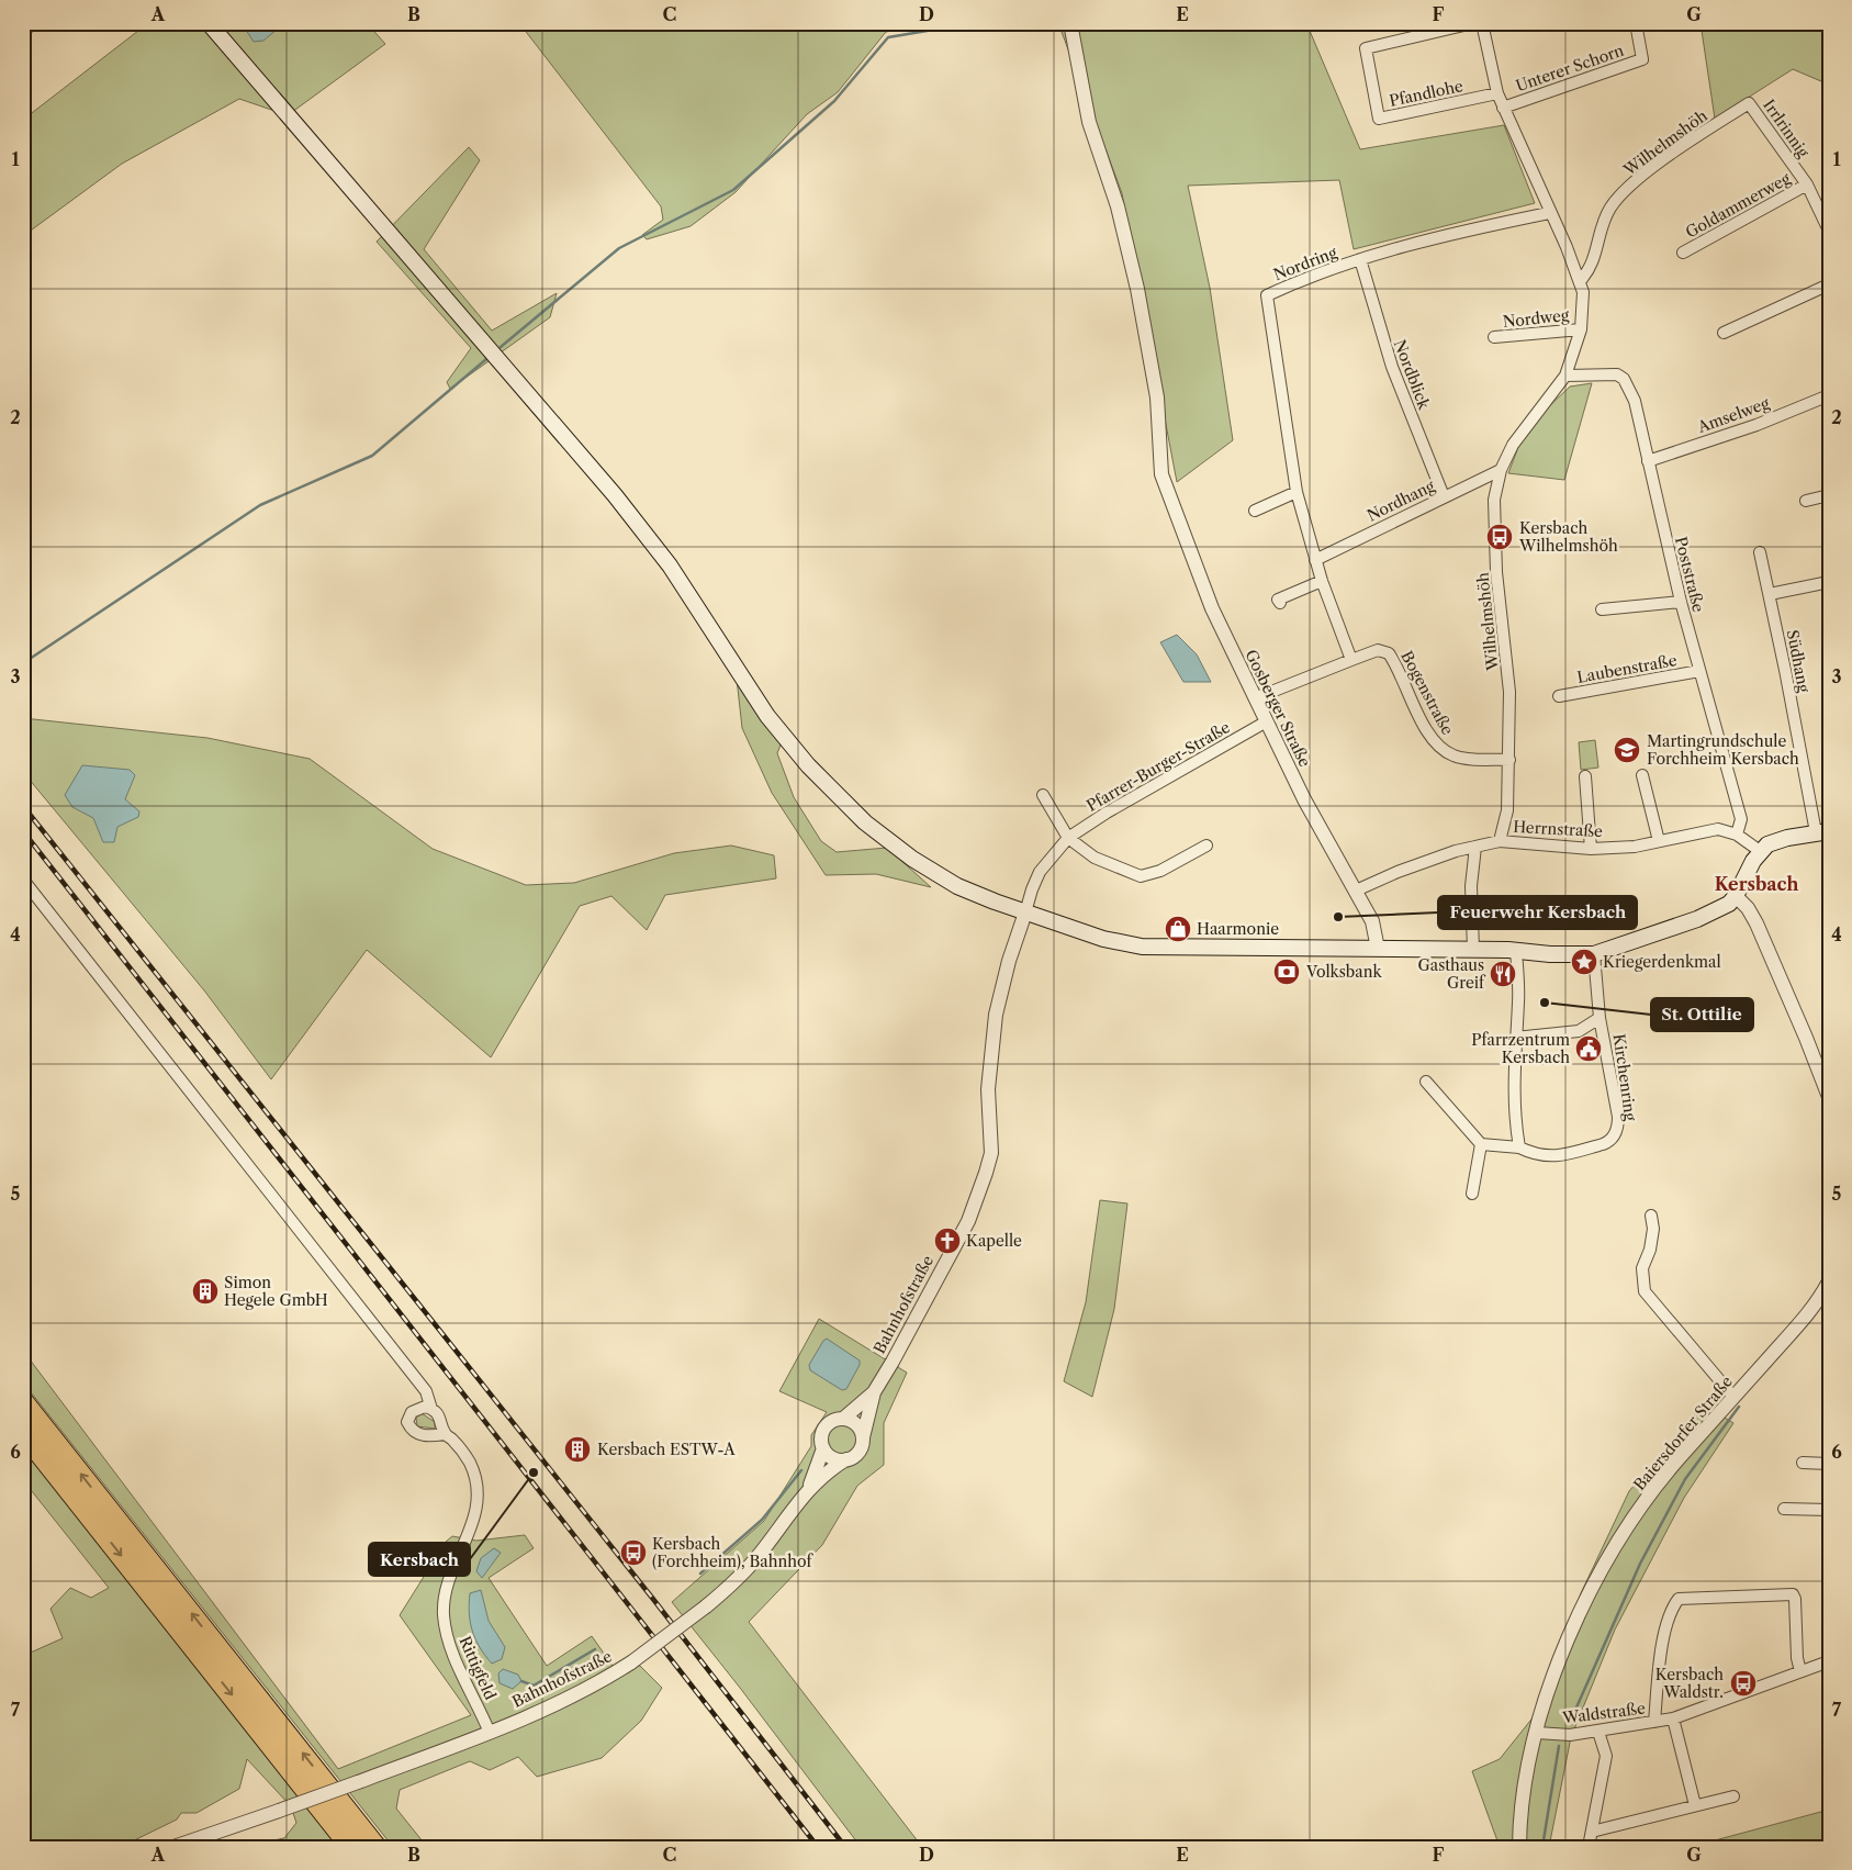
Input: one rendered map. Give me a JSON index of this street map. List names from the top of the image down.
{
  "streets": {
    "street": [
      "Unterer Schorn",
      "Pfandlohe",
      "Irrlrinnig",
      "Wilhelmshöh",
      "Goldammerweg",
      "Nordring",
      "Nordweg",
      "Nordblick",
      "Amselweg",
      "Nordhang",
      "Poststraße",
      "Südhang",
      "Laubenstraße",
      "Bogenstraße",
      "Gosberger Straße",
      "Pfarrer-Burger-Straße",
      "Herrnstraße",
      "Kirchenring",
      "Bahnhofstraße",
      "Baiersdorfer Straße",
      "Rittigfeld",
      "Waldstraße"
    ]
  },
  "crossings": [
    ["Irrlrinnig", "Wilhelmshöh"],
    ["Irrlrinnig", "Goldammerweg"],
    ["Wilhelmshöh", "Nordweg"],
    ["Wilhelmshöh", "Nordhang"],
    ["Wilhelmshöh", "Poststraße"],
    ["Wilhelmshöh", "Bogenstraße"],
    ["Wilhelmshöh", "Herrnstraße"],
    ["Nordring", "Nordblick"],
    ["Nordring", "Nordhang"],
    ["Nordring", "Bogenstraße"],
    ["Nordblick", "Nordhang"],
    ["Amselweg", "Poststraße"],
    ["Poststraße", "Laubenstraße"],
    ["Poststraße", "Herrnstraße"],
    ["Gosberger Straße", "Pfarrer-Burger-Straße"],
    ["Gosberger Straße", "Herrnstraße"],
    ["Pfarrer-Burger-Straße", "Bahnhofstraße"],
    ["Bahnhofstraße", "Rittigfeld"],
    ["Baiersdorfer Straße", "Waldstraße"]
  ],
  "districts": ["Kersbach"],
  "places": {
    "bus stop": ["Kersbach Wilhelmshöh", "Kersbach (Forchheim), Bahnhof", "Kersbach Waldstr."],
    "school or university": ["Martingrundschule Forchheim Kersbach"],
    "other": ["Feuerwehr Kersbach", "St. Ottilie", "Kersbach"],
    "shop": ["Haarmonie"],
    "place": ["Kriegerdenkmal"],
    "bank": ["Volksbank"],
    "restaurant": ["Gasthaus Greif"],
    "public building": ["Pfarrzentrum Kersbach"],
    "church": ["Kapelle"],
    "building": ["Simon Hegele GmbH", "Kersbach ESTW-A"]
  },
  "grid": {
    "columns": [
      "A",
      "B",
      "C",
      "D",
      "E",
      "F",
      "G"
    ],
    "rows": [
      "1",
      "2",
      "3",
      "4",
      "5",
      "6",
      "7"
    ]
  }
}
